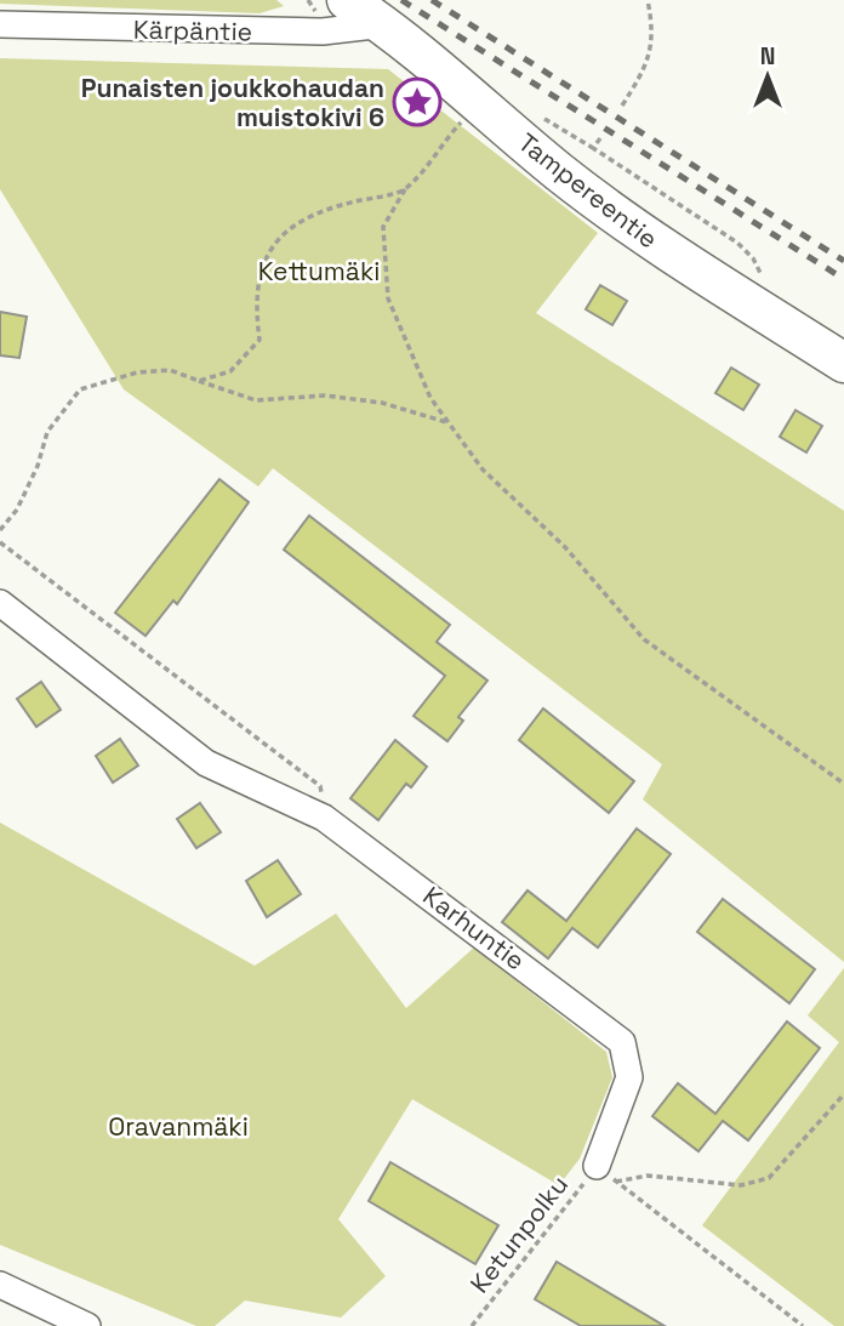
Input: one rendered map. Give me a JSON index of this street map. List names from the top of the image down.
{
  "streets": {
    "main road": ["Tampereentie"],
    "street": ["Kärpäntie", "Karhuntie"],
    "path": ["Ketunpolku"]
  },
  "crossings": [
    ["Kärpäntie", "Tampereentie"],
    ["Karhuntie", "Ketunpolku"]
  ],
  "parks": ["Kettumäki", "Oravanmäki"],
  "places": {
    "place": ["Punaisten joukkohaudan muistokivi 6"]
  },
  "north": "top"
}
